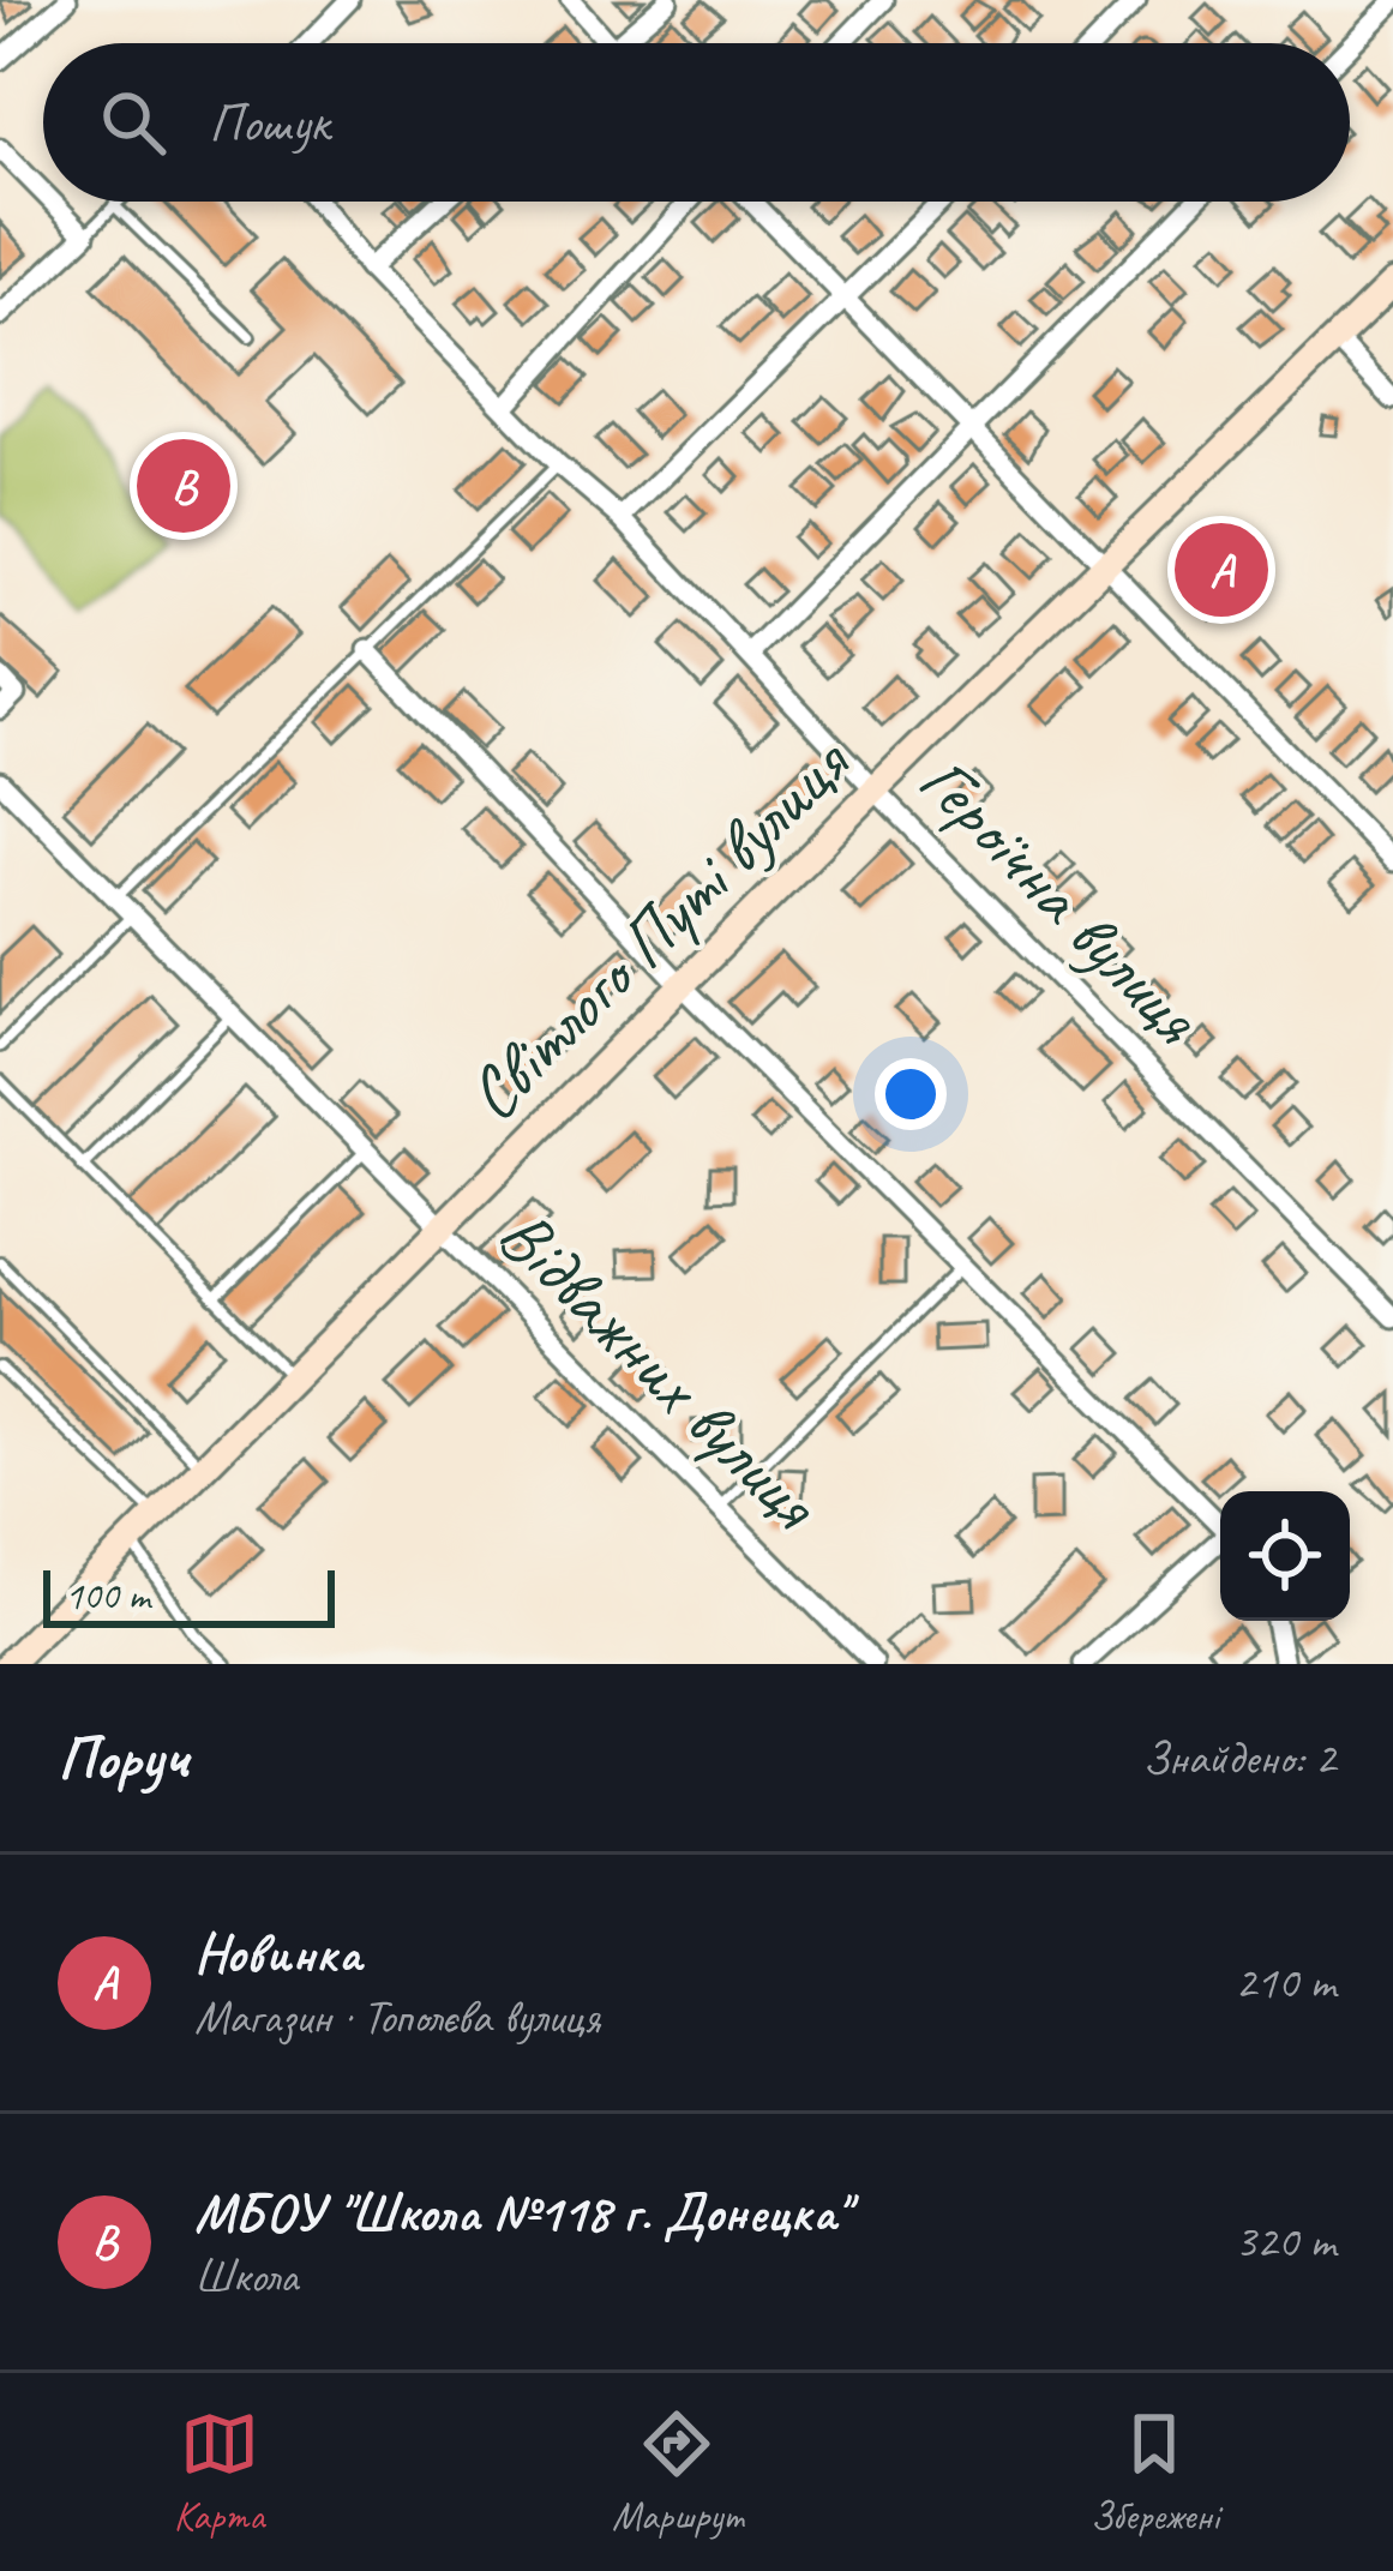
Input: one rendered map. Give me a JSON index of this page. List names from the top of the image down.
{
  "streets": {
    "main road": ["Світлого Путі вулиця"],
    "street": ["Героїчна вулиця", "Відважних вулиця"]
  },
  "crossings": [
    ["Героїчна вулиця", "Світлого Путі вулиця"],
    ["Світлого Путі вулиця", "Відважних вулиця"]
  ],
  "scale_bar": "100 m",
  "page": {
    "search": "Пошук",
    "pins": ["B", "A"],
    "scale": "100 m",
    "heading": ["Поруч", "Знайдено: 2"],
    "list": [
      {
        "mark": "A",
        "name": "Новинка",
        "note": "Магазин · Тополєва вулиця",
        "value": "210 m"
      },
      {
        "mark": "B",
        "name": "МБОУ \"Школа №118 г. Донецка\"",
        "note": "Школа",
        "value": "320 m"
      }
    ],
    "nav": ["Карта", "Маршрут", "Збережені"]
  }
}
